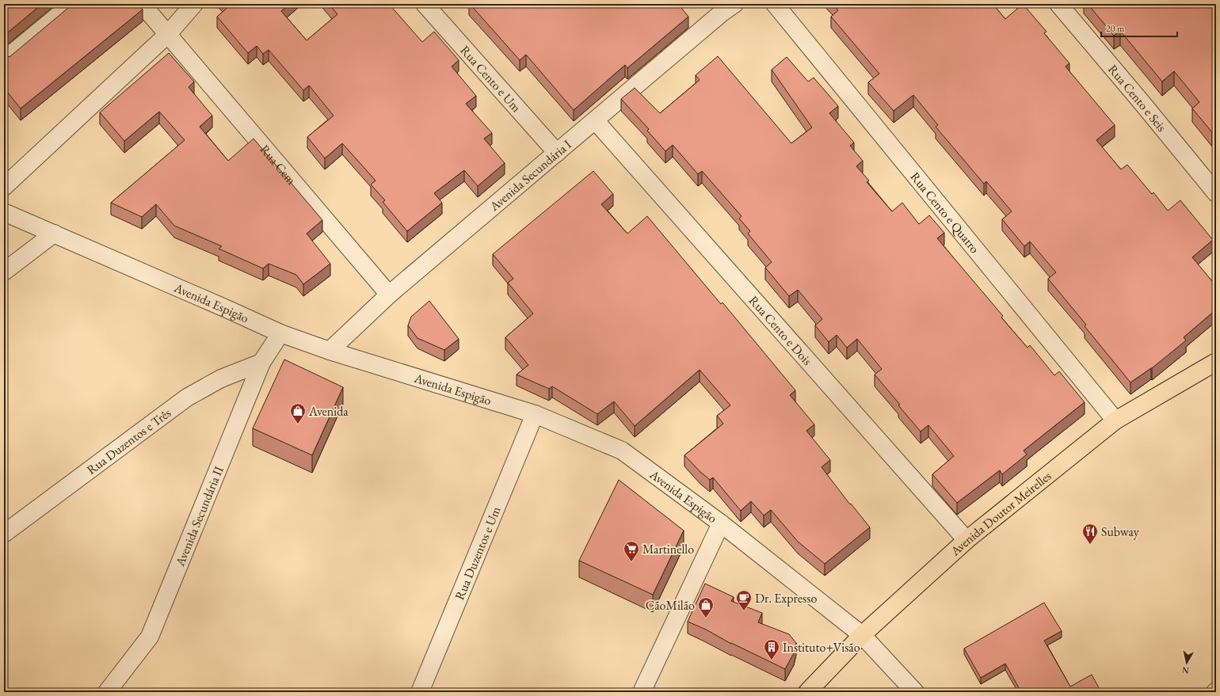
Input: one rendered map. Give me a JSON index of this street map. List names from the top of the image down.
{
  "streets": {
    "main road": ["Avenida Doutor Meirelles"],
    "street": [
      "Rua Cento e Um",
      "Rua Cento e Seis",
      "Rua Cem",
      "Avenida Secundária I",
      "Rua Cento e Quatro",
      "Avenida Espigão",
      "Rua Cento e Dois",
      "Rua Duzentos e Três",
      "Avenida Secundária II",
      "Rua Duzentos e Um"
    ]
  },
  "crossings": [
    ["Rua Cento e Um", "Avenida Secundária I"],
    ["Rua Cem", "Avenida Secundária I"],
    ["Avenida Secundária I", "Avenida Espigão"],
    ["Avenida Secundária I", "Rua Cento e Dois"],
    ["Rua Cento e Quatro", "Avenida Doutor Meirelles"],
    ["Avenida Espigão", "Avenida Doutor Meirelles"],
    ["Avenida Espigão", "Avenida Secundária II"],
    ["Avenida Espigão", "Rua Duzentos e Um"],
    ["Rua Cento e Dois", "Avenida Doutor Meirelles"],
    ["Rua Duzentos e Três", "Avenida Secundária II"]
  ],
  "places": {
    "shop": ["Avenida", "CãoMilão"],
    "restaurant": ["Subway"],
    "supermarket": ["Martinello"],
    "cafe": ["Dr. Expresso"],
    "building": ["Instituto+Visão"]
  },
  "scale_bar": "20 m",
  "north": "bottom"
}
